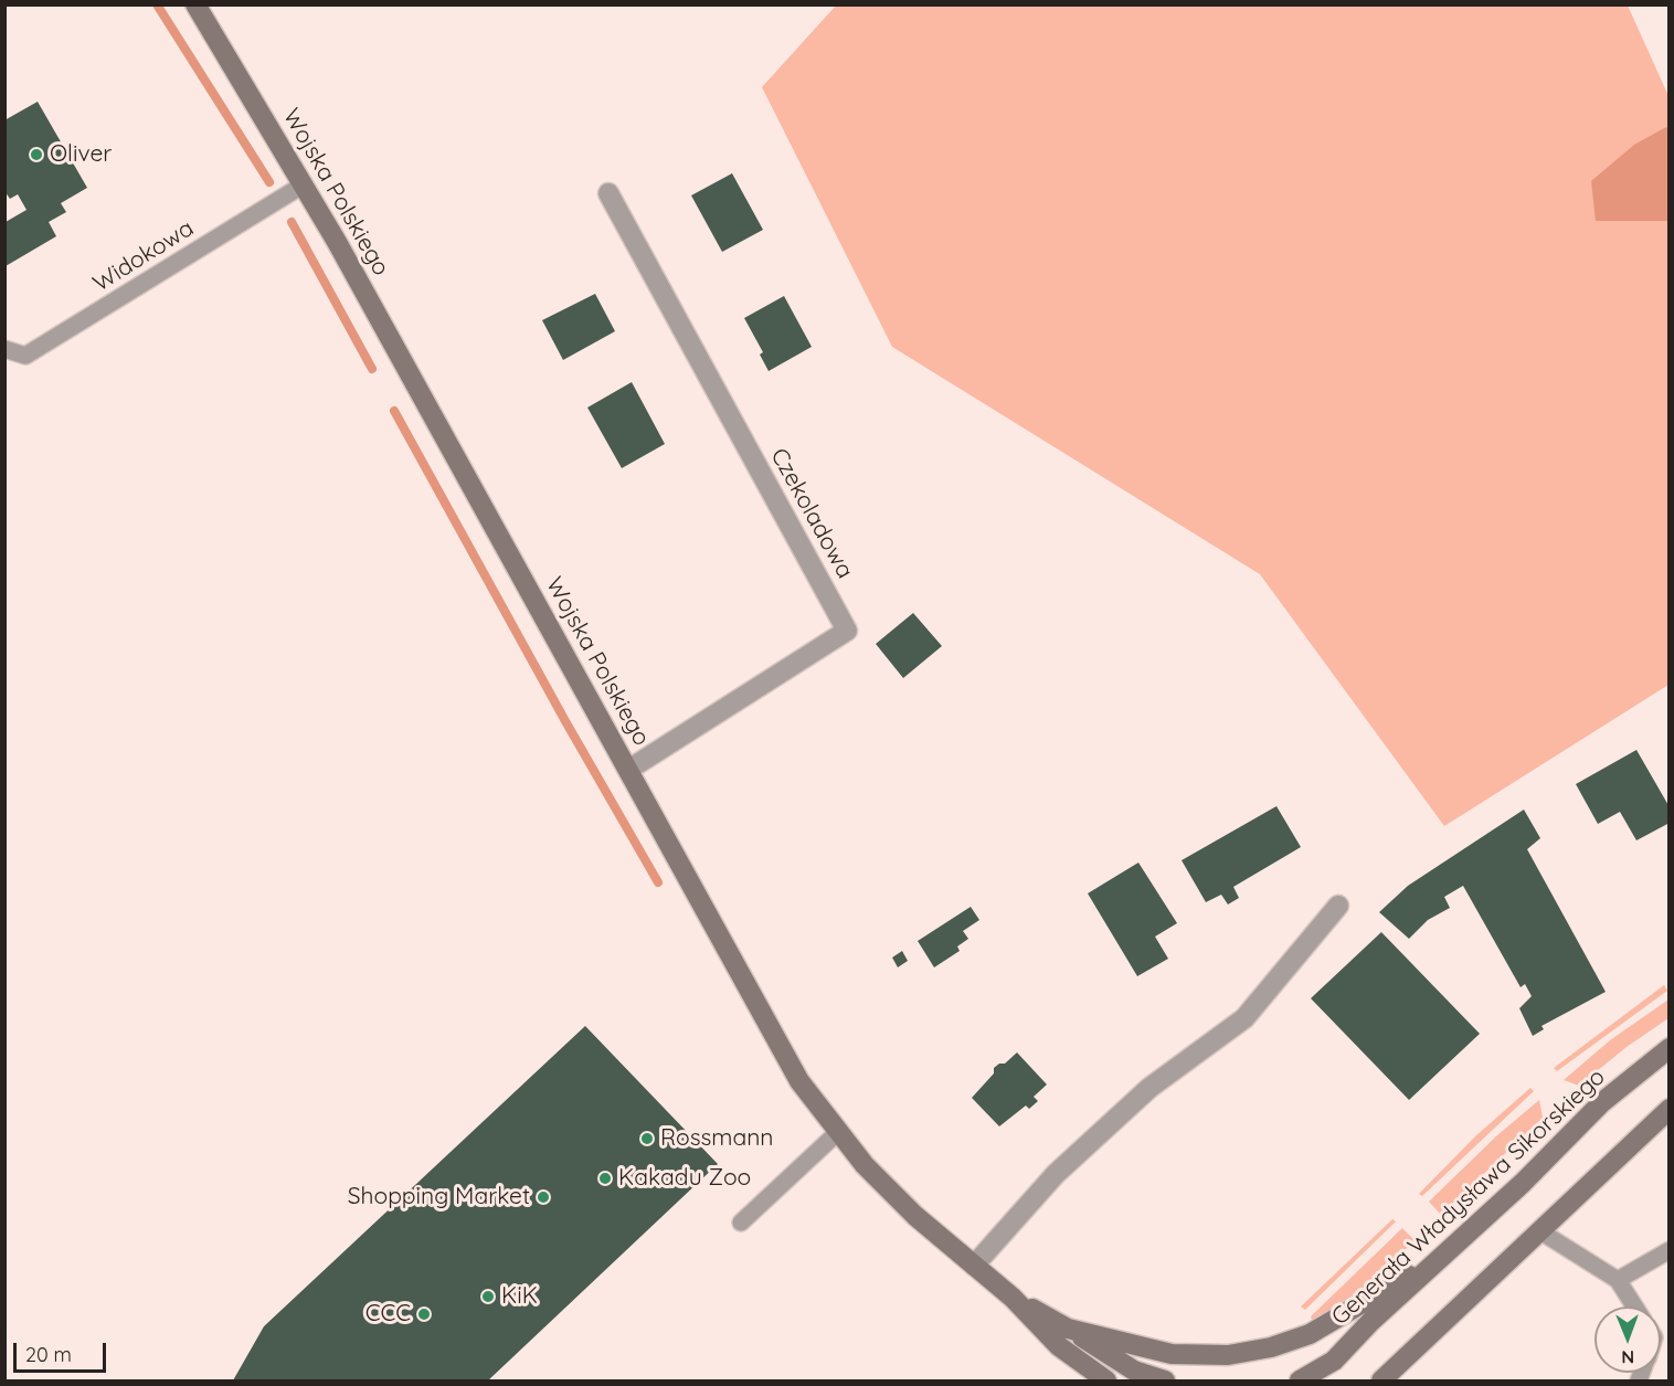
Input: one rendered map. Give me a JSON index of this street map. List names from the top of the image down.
{
  "streets": {
    "street": ["Wojska Polskiego", "Czekoladowa", "Generała Władysława Sikorskiego"],
    "lane": ["Widokowa"]
  },
  "crossings": [
    ["Wojska Polskiego", "Widokowa"],
    ["Wojska Polskiego", "Czekoladowa"]
  ],
  "places": [
    "Oliver",
    "Rossmann",
    "Kakadu Zoo",
    "Shopping Market",
    "KiK",
    "CCC"
  ],
  "scale_bar": "20 m",
  "north": "bottom"
}
